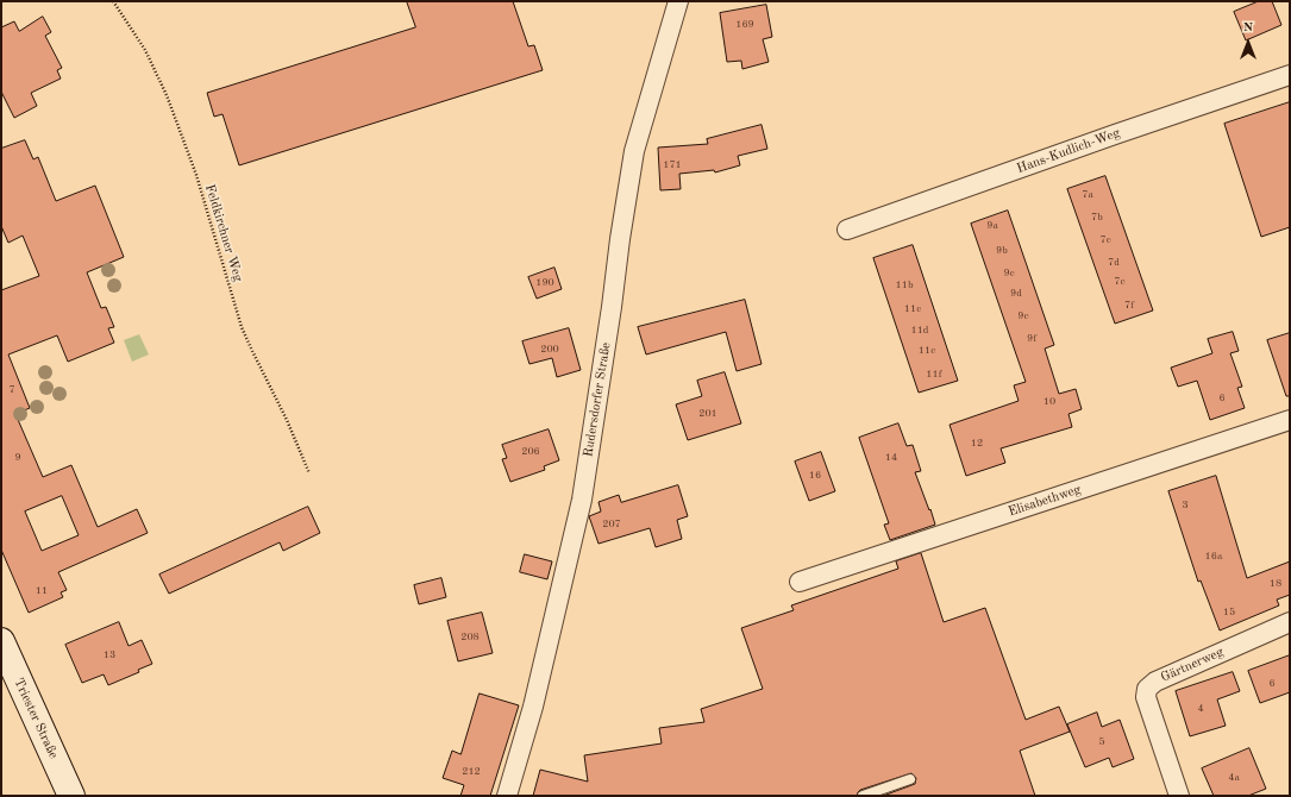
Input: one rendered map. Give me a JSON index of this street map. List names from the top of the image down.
{
  "streets": {
    "street": [
      "Hans-Kudlich-Weg",
      "Rudersdorfer Straße",
      "Elisabethweg",
      "Gärtnerweg",
      "Triester Straße"
    ],
    "path": ["Feldkirchner Weg"]
  },
  "house_numbers": [
    "169",
    "171",
    "7a",
    "7b",
    "9a",
    "7c",
    "9b",
    "7d",
    "9c",
    "7e",
    "190",
    "11b",
    "9d",
    "7f",
    "11c",
    "9e",
    "11d",
    "9f",
    "200",
    "11e",
    "11f",
    "7",
    "6",
    "10",
    "201",
    "12",
    "206",
    "9",
    "14",
    "16",
    "3",
    "207",
    "16a",
    "18",
    "11",
    "15",
    "208",
    "13",
    "6",
    "4",
    "5",
    "212",
    "4a"
  ],
  "north": "top"
}
